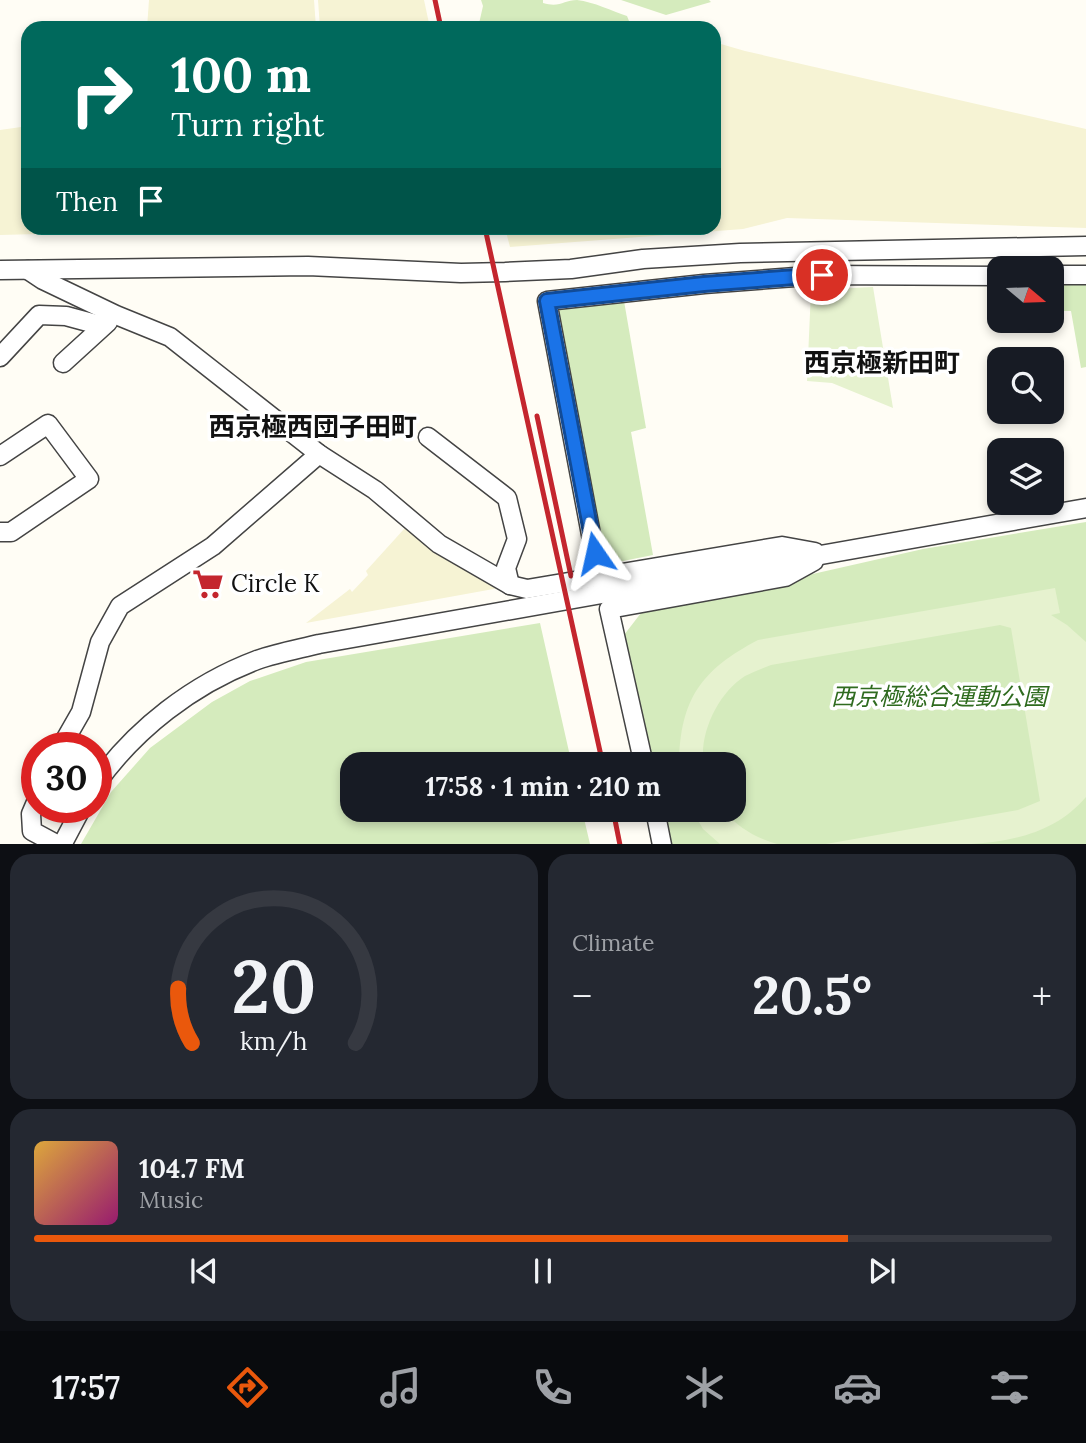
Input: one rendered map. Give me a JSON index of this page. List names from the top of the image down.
{
  "districts": ["西京極新田町", "西京極西団子田町"],
  "parks": ["西京極総合運動公園"],
  "places": {
    "supermarket": ["Circle K"]
  },
  "north": "right",
  "page": {
    "turn": ["100 m", "Turn right"],
    "then": "Then",
    "limit": "30",
    "trip": "17:58 · 1 min · 210 m",
    "tile": "Climate",
    "heat": ["−", "20.5°", "+"],
    "song": ["104.7 FM", "Music"],
    "tabs": "17:57",
    "gauge": ["20", "km/h"]
  }
}
